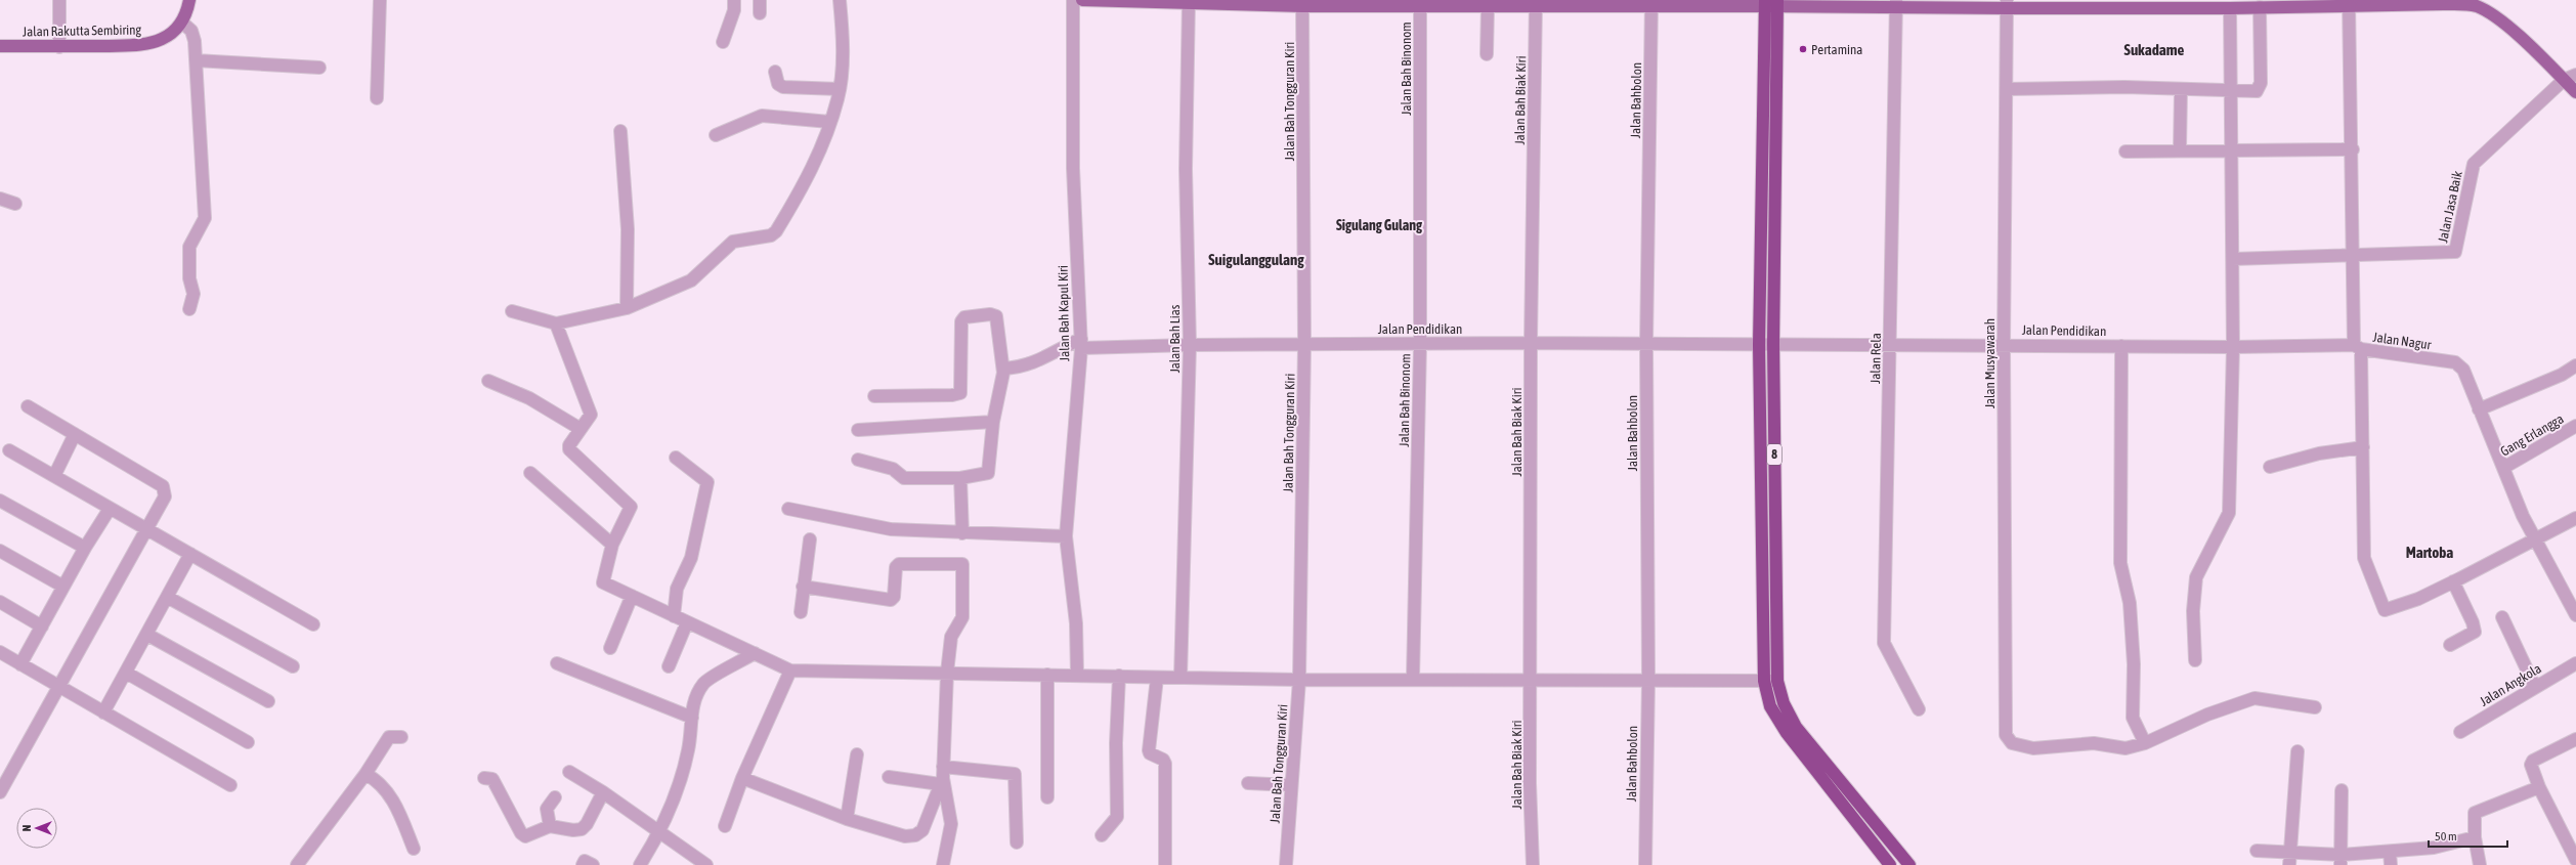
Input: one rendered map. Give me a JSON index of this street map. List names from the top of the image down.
{
  "streets": {
    "highway": ["8"],
    "main road": ["Jalan Rakutta Sembiring"],
    "street": [
      "Jalan Bah Binonom",
      "Jalan Bah Biak Kiri",
      "Jalan Bahbolon",
      "Jalan Bah Tongguran Kiri",
      "Jalan Jasa Baik",
      "Jalan Bah Kapul Kiri",
      "Jalan Pendidikan",
      "Jalan Bah Lias",
      "Jalan Nagur",
      "Jalan Rela",
      "Jalan Musyawarah",
      "Gang Erlangga",
      "Jalan Angkola"
    ]
  },
  "crossings": [
    ["Jalan Bah Binonom", "Jalan Pendidikan"],
    ["Jalan Bah Biak Kiri", "Jalan Pendidikan"],
    ["Jalan Bahbolon", "Jalan Pendidikan"],
    ["Jalan Bah Tongguran Kiri", "Jalan Pendidikan"],
    ["Jalan Jasa Baik", "Jalan Nagur"],
    ["Jalan Bah Kapul Kiri", "Jalan Pendidikan"],
    ["Jalan Pendidikan", "Jalan Bah Lias"],
    ["Jalan Pendidikan", "Jalan Nagur"],
    ["Jalan Pendidikan", "Jalan Rela"],
    ["Jalan Pendidikan", "Jalan Musyawarah"],
    ["Jalan Pendidikan", "8"],
    ["Jalan Nagur", "Gang Erlangga"]
  ],
  "districts": [
    "Sukadame",
    "Sigulang Gulang",
    "Suigulanggulang",
    "Martoba"
  ],
  "places": ["Pertamina"],
  "scale_bar": "50 m",
  "north": "left"
}
